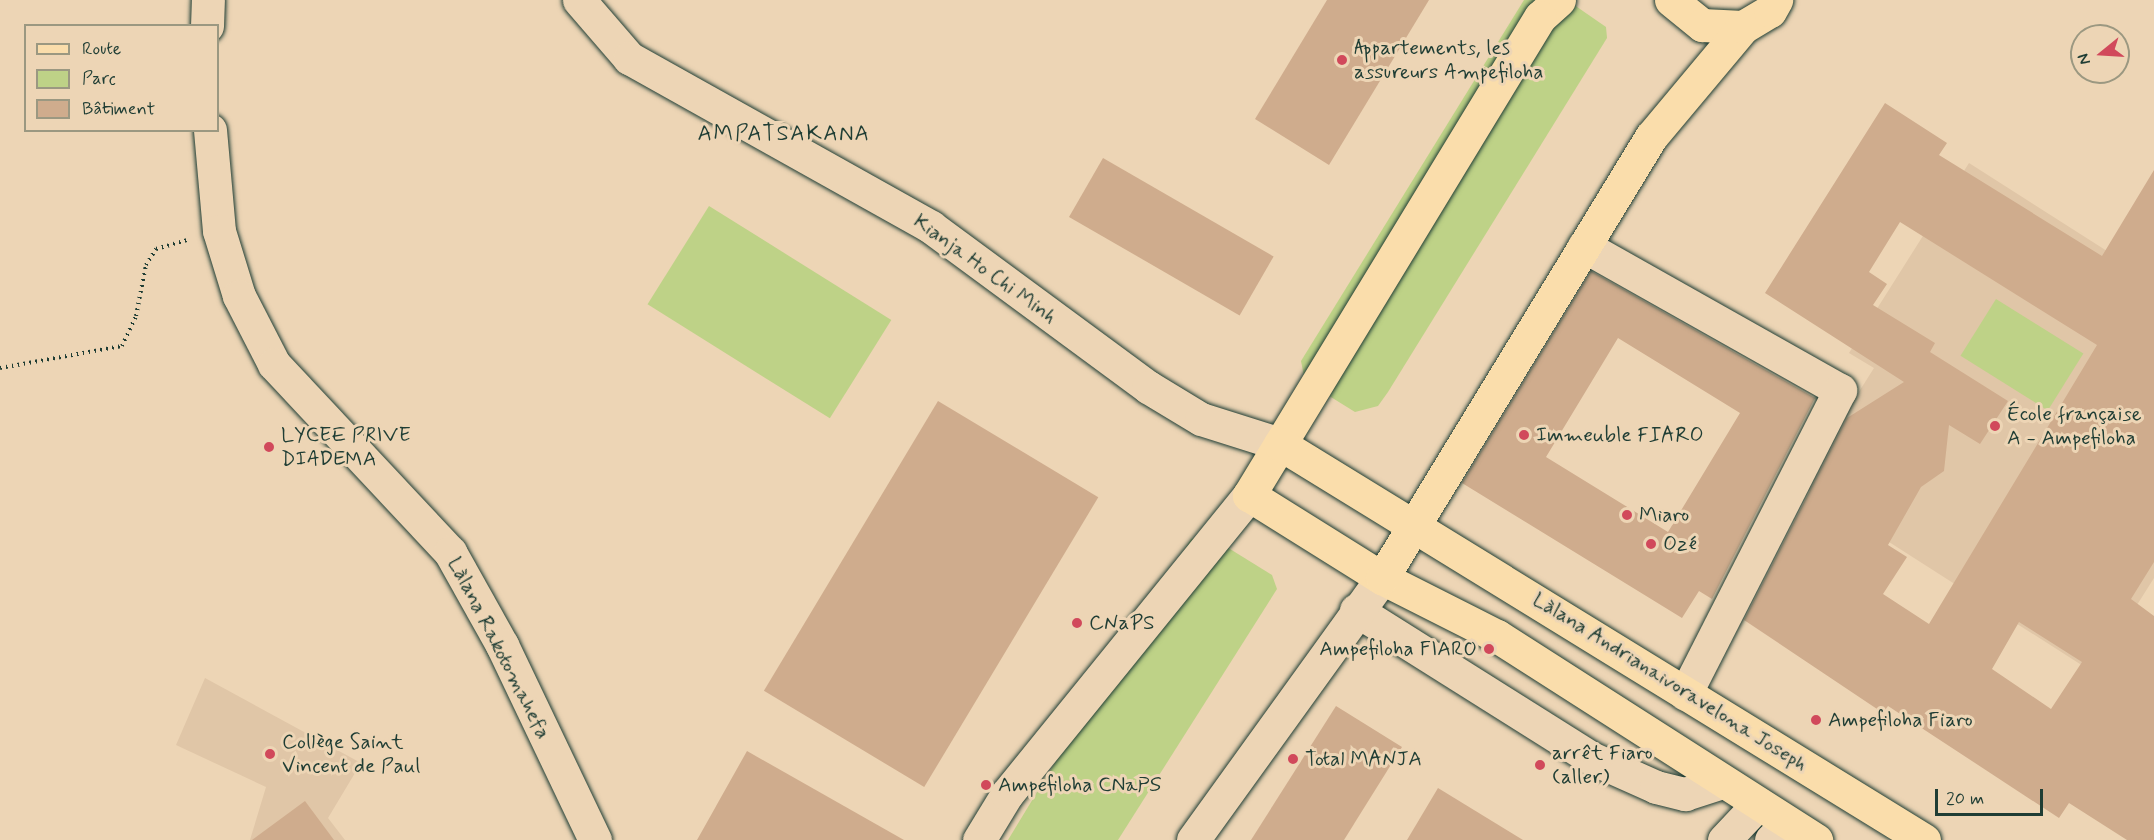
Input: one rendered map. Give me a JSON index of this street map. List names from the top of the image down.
{
  "streets": {
    "main road": ["Kianja Ho Chi Minh", "Làlana Andrianaivoravelona Joseph"],
    "street": ["Làlana Rakotomahefa"]
  },
  "crossings": [
    ["Kianja Ho Chi Minh", "Làlana Andrianaivoravelona Joseph"]
  ],
  "districts": ["AMPATSAKANA"],
  "places": [
    "Appartements, les assureurs Ampefiloha",
    "École française A - Ampefiloha",
    "Immeuble FIARO",
    "LYCEE PRIVE DIADEMA",
    "Miaro",
    "Ozé",
    "CNaPS",
    "Ampefiloha FIARO",
    "Ampefiloha Fiaro",
    "Collège Saint Vincent de Paul",
    "Total MANJA",
    "arrêt Fiaro (aller)",
    "Ampefiloha CNaPS"
  ],
  "legend": ["Route", "Parc", "Bâtiment"],
  "scale_bar": "20 m",
  "north": "left"
}
